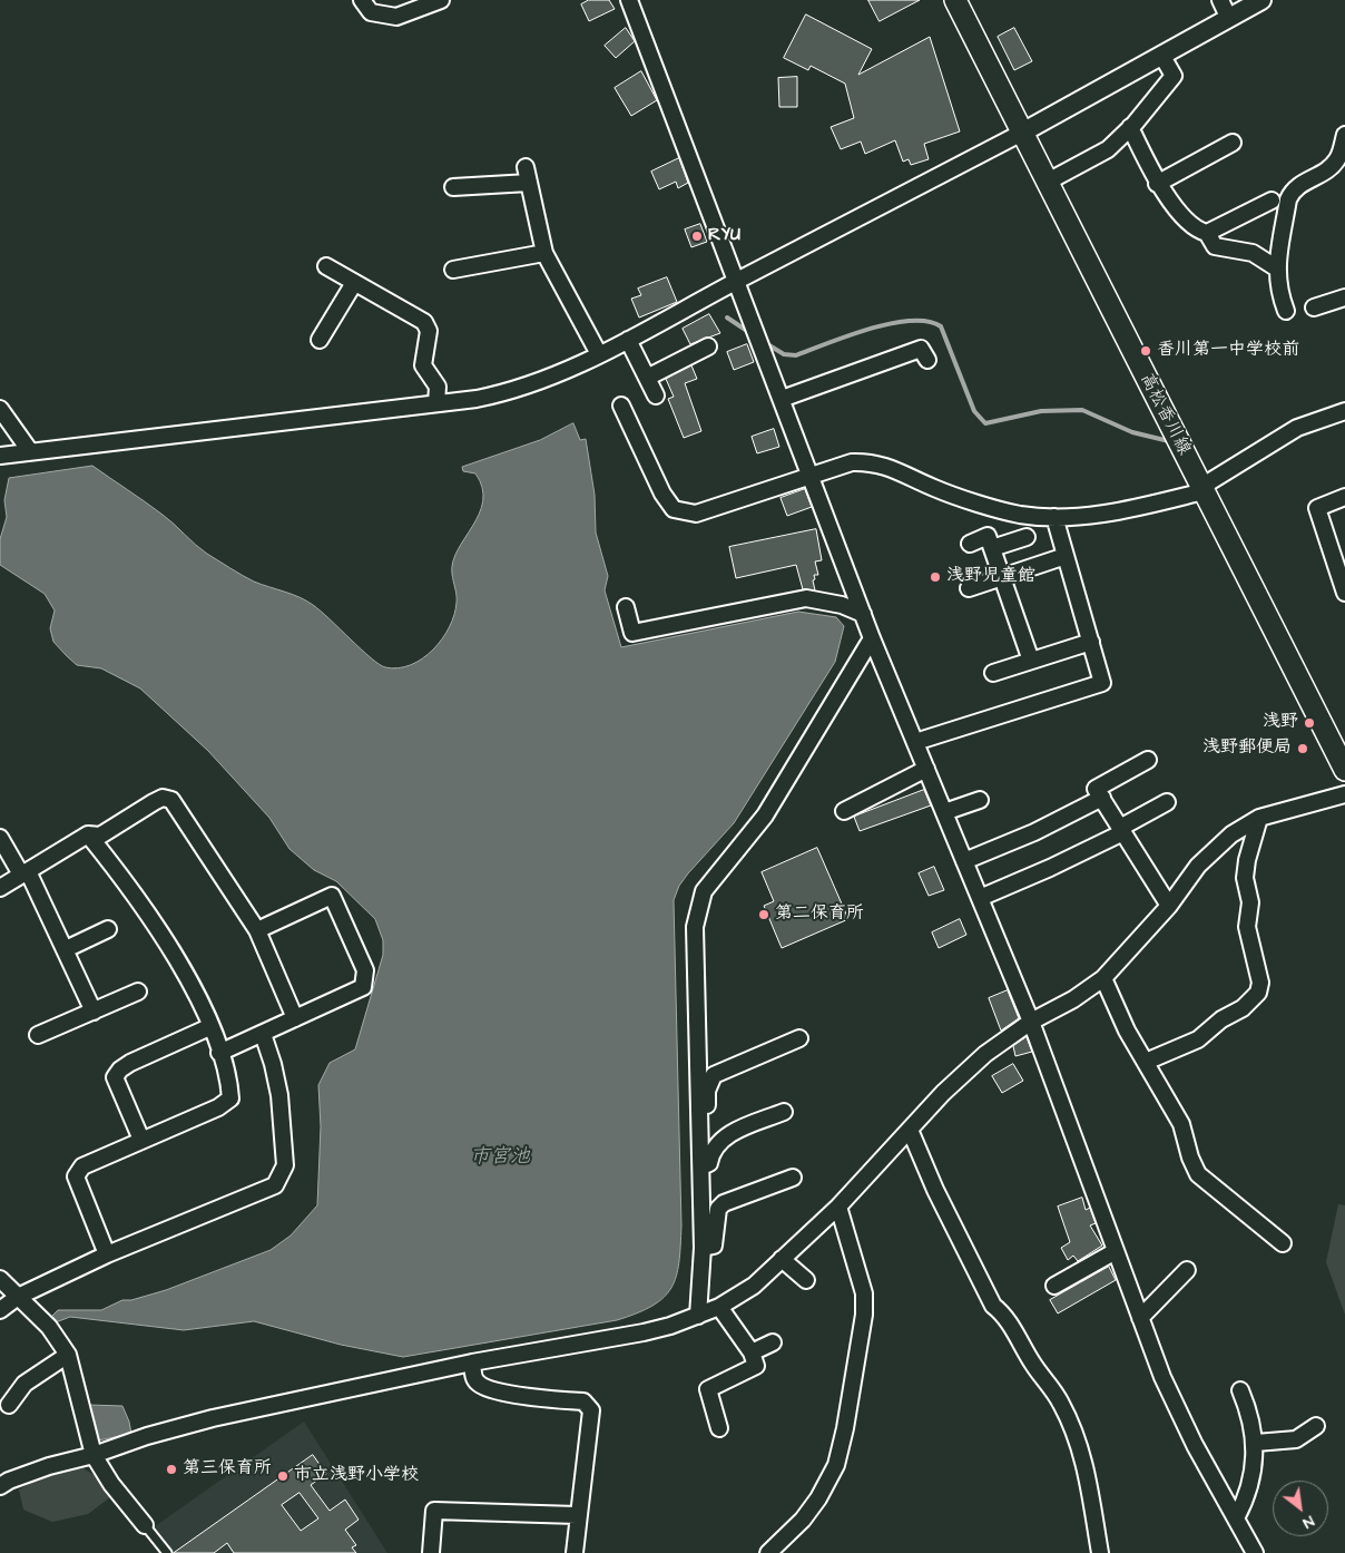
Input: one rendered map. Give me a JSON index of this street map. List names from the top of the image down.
{
  "streets": {
    "main road": ["高松香川線"]
  },
  "water": ["市宮池"],
  "places": [
    "RYU",
    "香川第一中学校前",
    "浅野児童館",
    "浅野",
    "浅野郵便局",
    "第二保育所",
    "第三保育所",
    "市立浅野小学校"
  ],
  "north": "bottom right"
}
